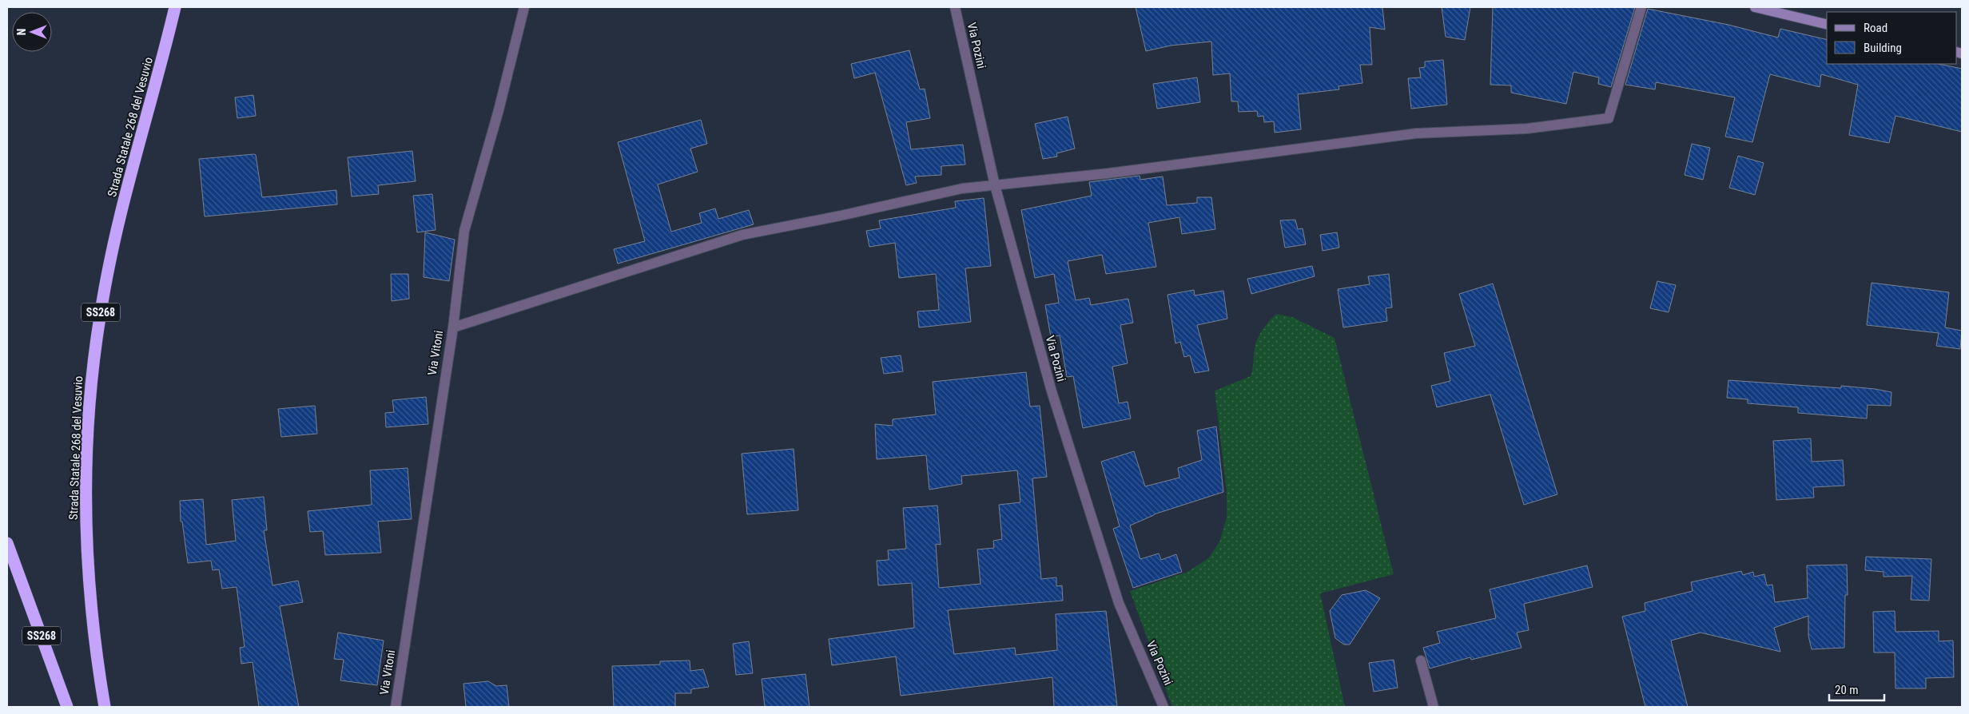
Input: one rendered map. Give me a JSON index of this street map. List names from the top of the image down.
{
  "streets": {
    "highway": ["Strada Statale 268 del Vesuvio", "SS268"],
    "street": ["Via Pozini", "Via Vitoni"]
  },
  "legend": ["Road", "Building"],
  "scale_bar": "20 m",
  "north": "left"
}
